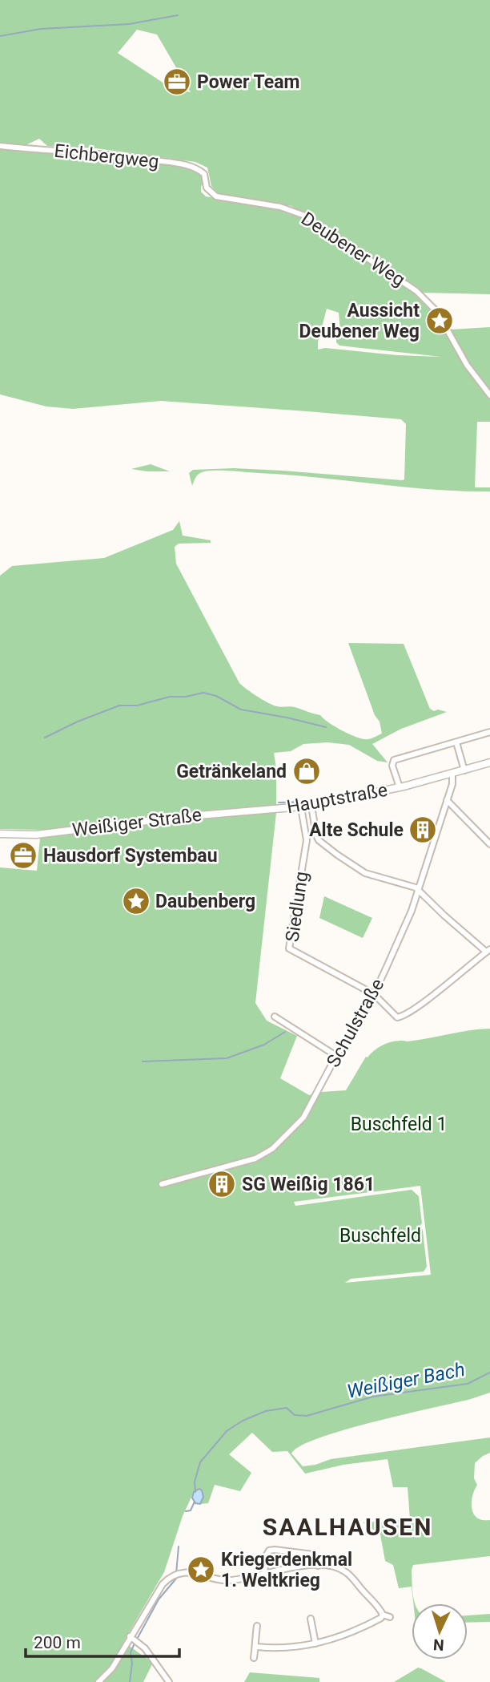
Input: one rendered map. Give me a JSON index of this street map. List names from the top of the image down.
{
  "streets": {
    "street": [
      "Eichbergweg",
      "Deubener Weg",
      "Hauptstraße",
      "Weißiger Straße",
      "Siedlung",
      "Schulstraße"
    ]
  },
  "crossings": [
    ["Eichbergweg", "Deubener Weg"],
    ["Hauptstraße", "Weißiger Straße"],
    ["Hauptstraße", "Siedlung"],
    ["Hauptstraße", "Schulstraße"],
    ["Siedlung", "Schulstraße"]
  ],
  "districts": ["SAALHAUSEN"],
  "water": ["Weißiger Bach"],
  "parks": ["Buschfeld 1", "Buschfeld"],
  "places": {
    "office": ["Power Team", "Hausdorf Systembau"],
    "place": ["Aussicht Deubener Weg", "Daubenberg", "Kriegerdenkmal 1. Weltkrieg"],
    "shop": ["Getränkeland"],
    "building": ["Alte Schule", "SG Weißig 1861"]
  },
  "scale_bar": "200 m",
  "north": "bottom"
}
